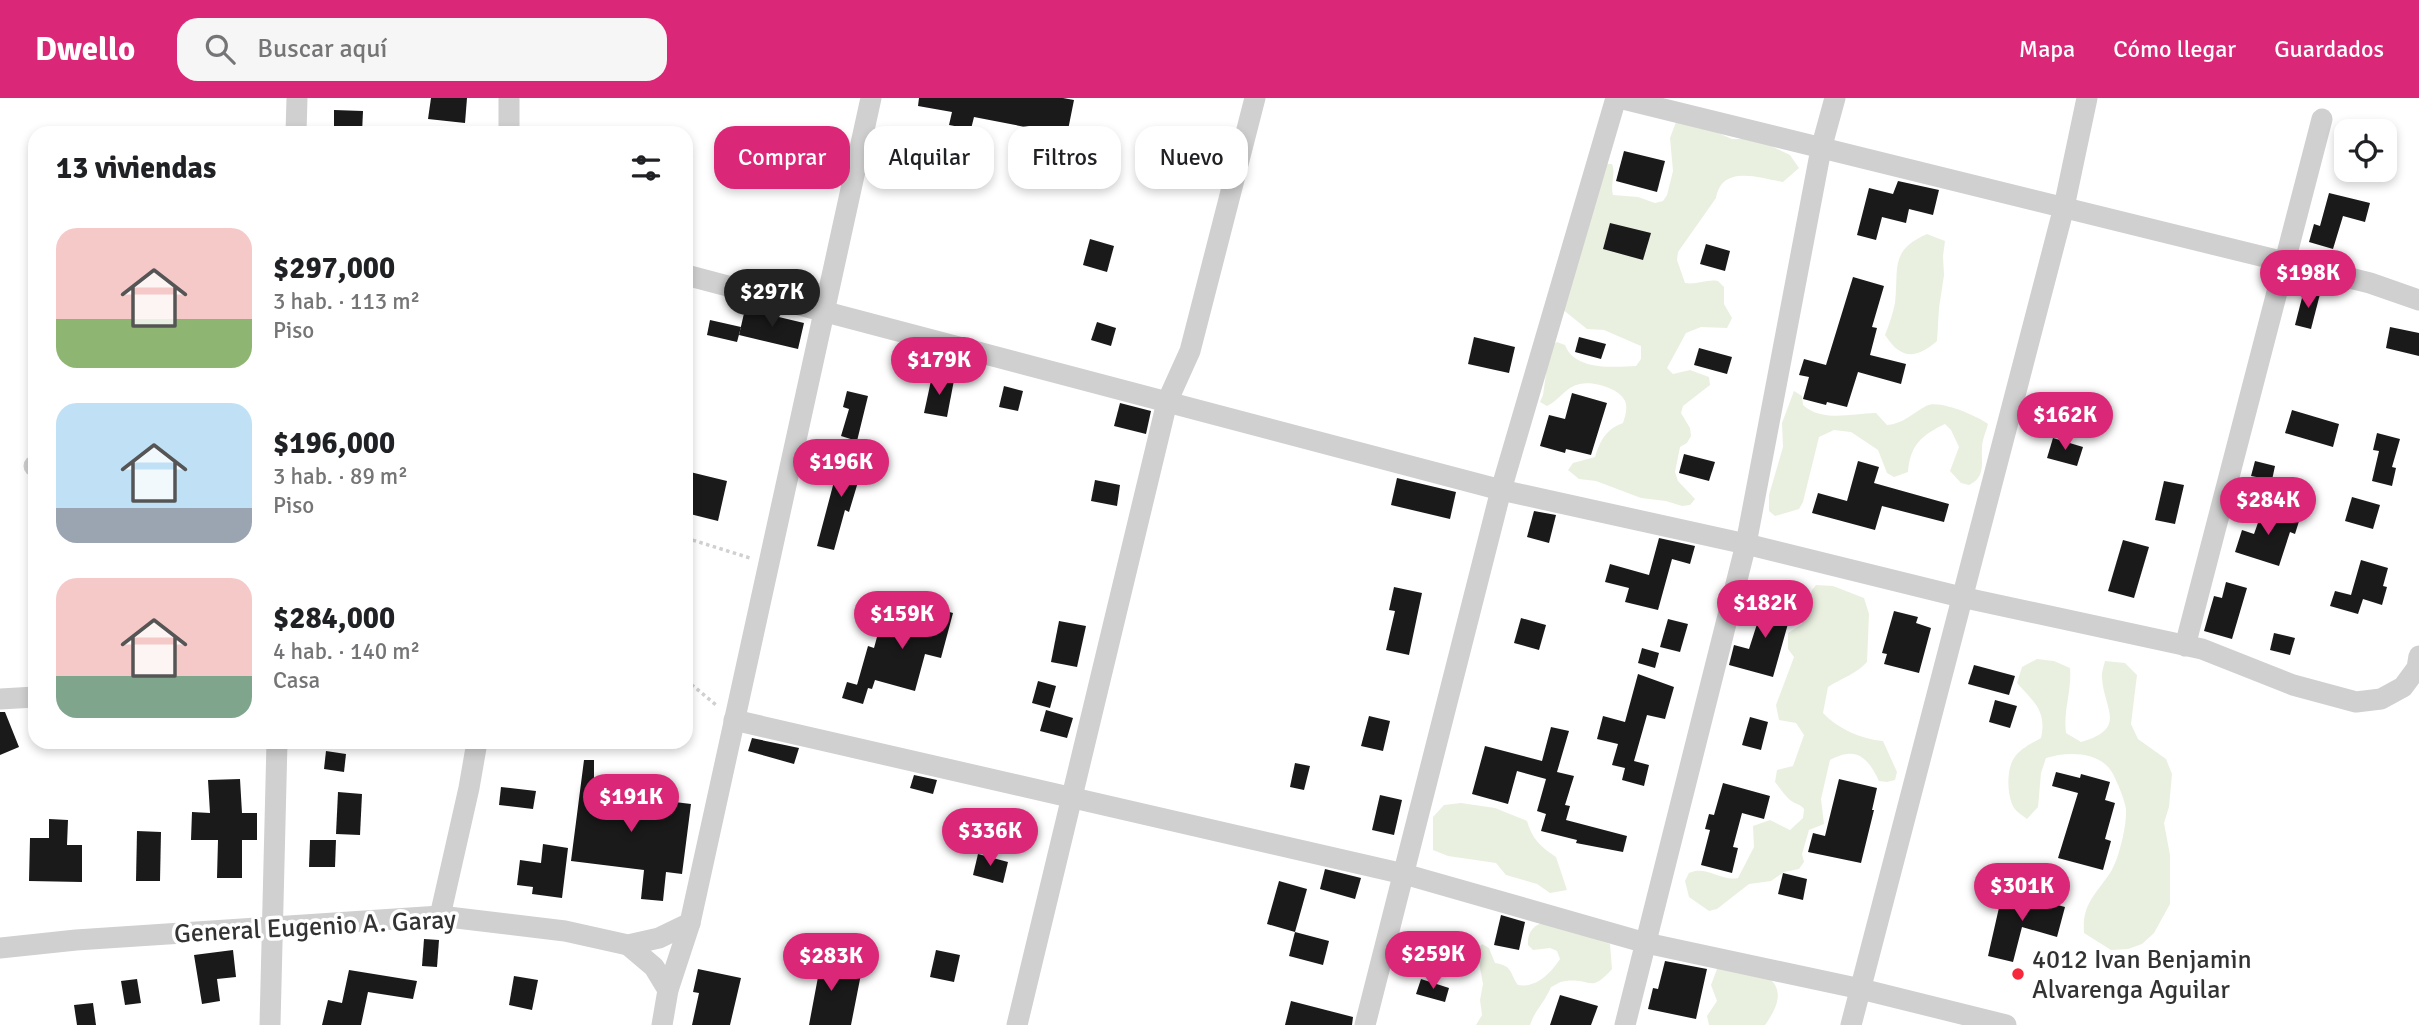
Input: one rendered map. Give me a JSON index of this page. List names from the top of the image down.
{
  "streets": {
    "street": ["General Eugenio A. Garay"]
  },
  "places": ["4012 Ivan Benjamin Alvarenga Aguilar"],
  "page": {
    "header": "Dwello",
    "search": "Buscar aquí",
    "nav": ["Mapa", "Cómo llegar", "Guardados"],
    "chip": [
      "Comprar",
      "Alquilar",
      "Filtros",
      "Nuevo"
    ],
    "heading": "13 viviendas",
    "list": [
      {
        "name": "$297,000",
        "note": "3 hab. · 113 m² · Piso"
      },
      {
        "name": "$196,000",
        "note": "3 hab. · 89 m² · Piso"
      },
      {
        "name": "$284,000",
        "note": "4 hab. · 140 m² · Casa"
      }
    ],
    "price": [
      "$198K",
      "$297K",
      "$179K",
      "$162K",
      "$196K",
      "$284K",
      "$182K",
      "$159K",
      "$191K",
      "$336K",
      "$301K",
      "$259K",
      "$283K"
    ]
  }
}
